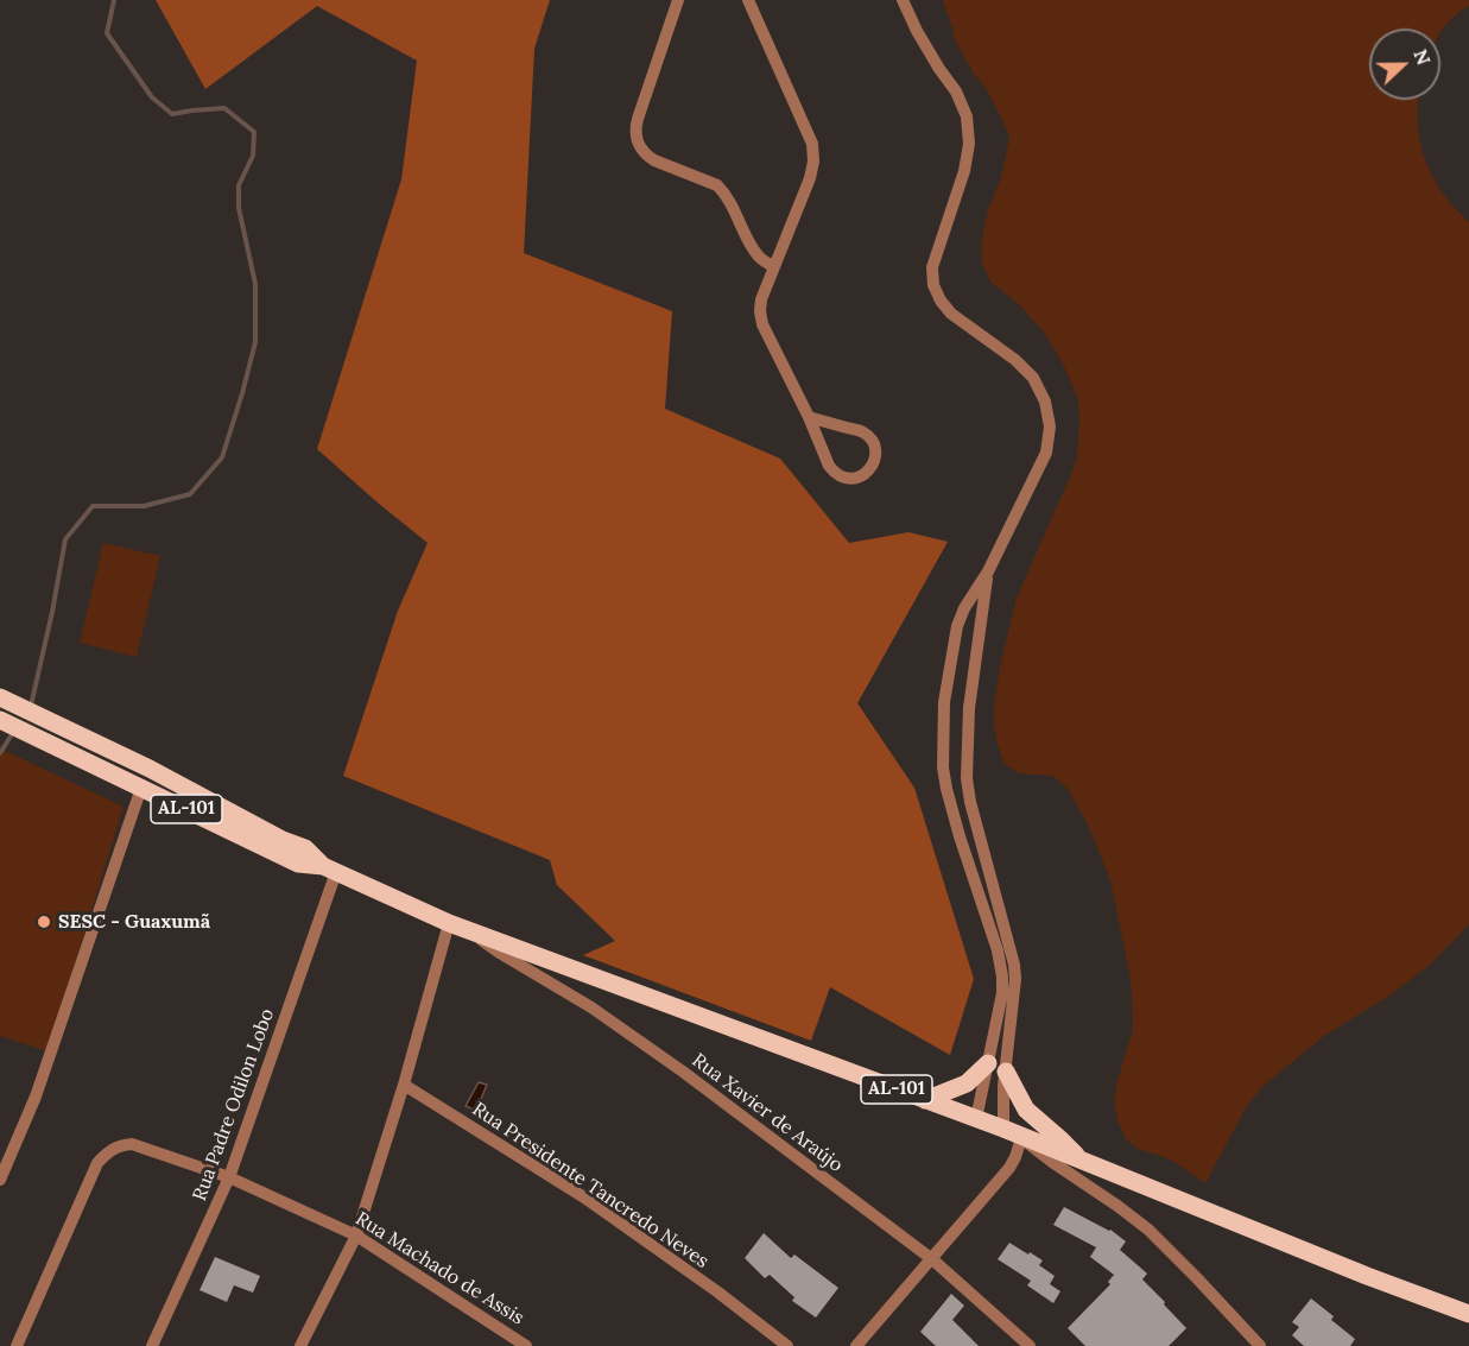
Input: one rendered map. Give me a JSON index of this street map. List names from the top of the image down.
{
  "streets": {
    "main road": ["AL-101"],
    "street": [
      "Rua Padre Odilon Lobo",
      "Rua Xavier de Araújo",
      "Rua Presidente Tancredo Neves",
      "Rua Machado de Assis"
    ]
  },
  "crossings": [
    ["AL-101", "Rua Padre Odilon Lobo"],
    ["AL-101", "Rua Xavier de Araújo"],
    ["Rua Padre Odilon Lobo", "Rua Machado de Assis"]
  ],
  "places": ["SESC - Guaxumã"],
  "north": "right"
}
